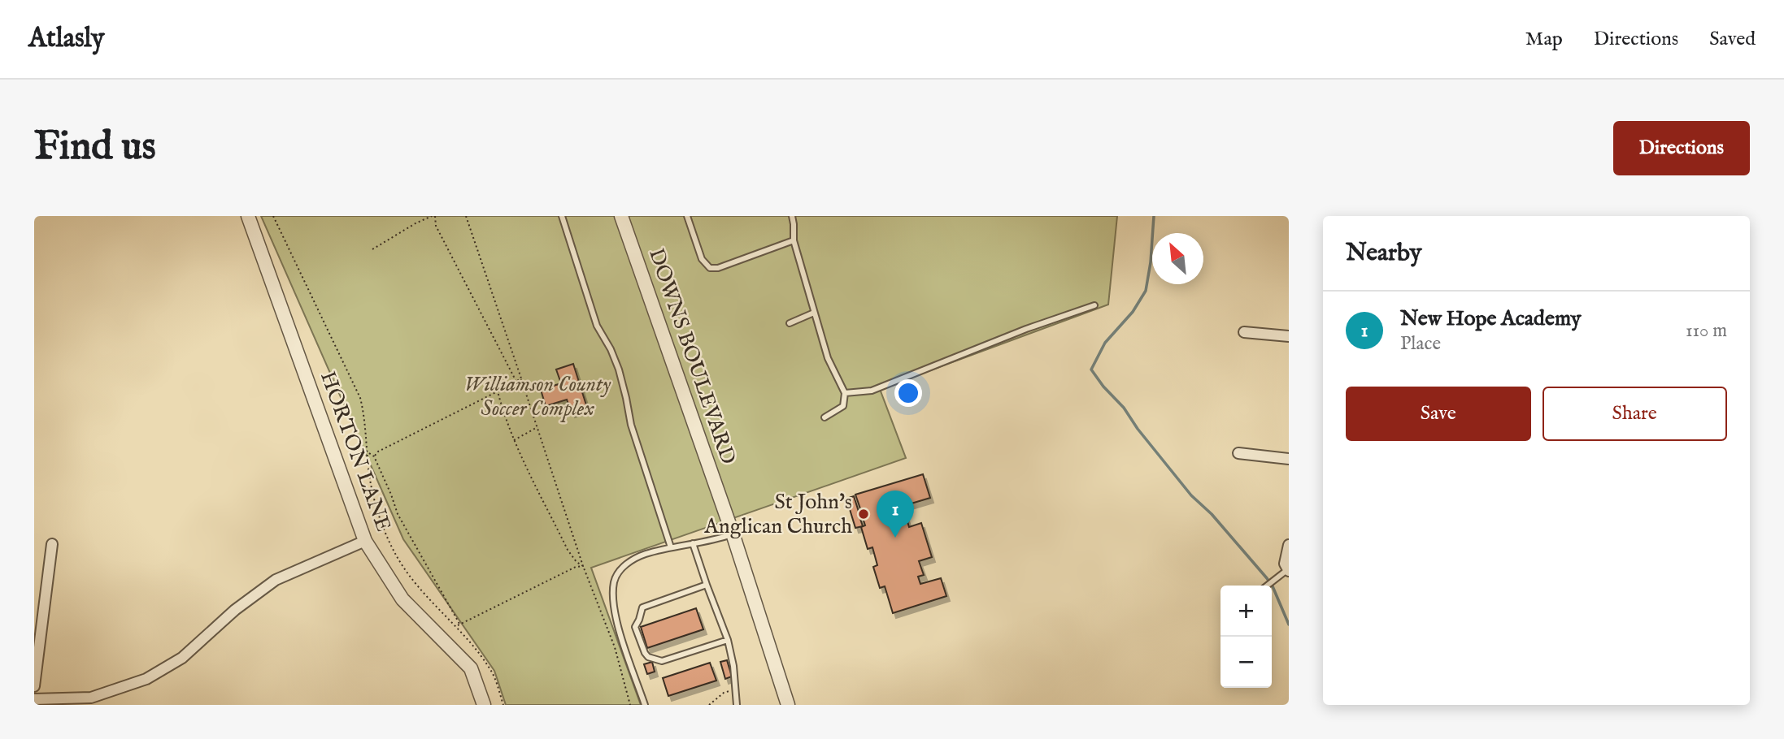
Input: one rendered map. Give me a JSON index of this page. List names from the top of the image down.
{
  "streets": {
    "street": ["DOWNS BOULEVARD", "HORTON LANE"]
  },
  "parks": ["Williamson County Soccer Complex"],
  "places": ["St John's Anglican Church"],
  "north": "top left",
  "page": {
    "header": "Atlasly",
    "nav": ["Map", "Directions", "Saved"],
    "buttons": [
      "Directions",
      ["Save", "Share"]
    ],
    "title": "Find us",
    "heading": "Nearby",
    "list": [
      {
        "mark": "1",
        "name": "New Hope Academy",
        "note": "Place",
        "value": "110 m"
      }
    ],
    "pins": "1",
    "map_buttons": ["+", "−"]
  }
}
